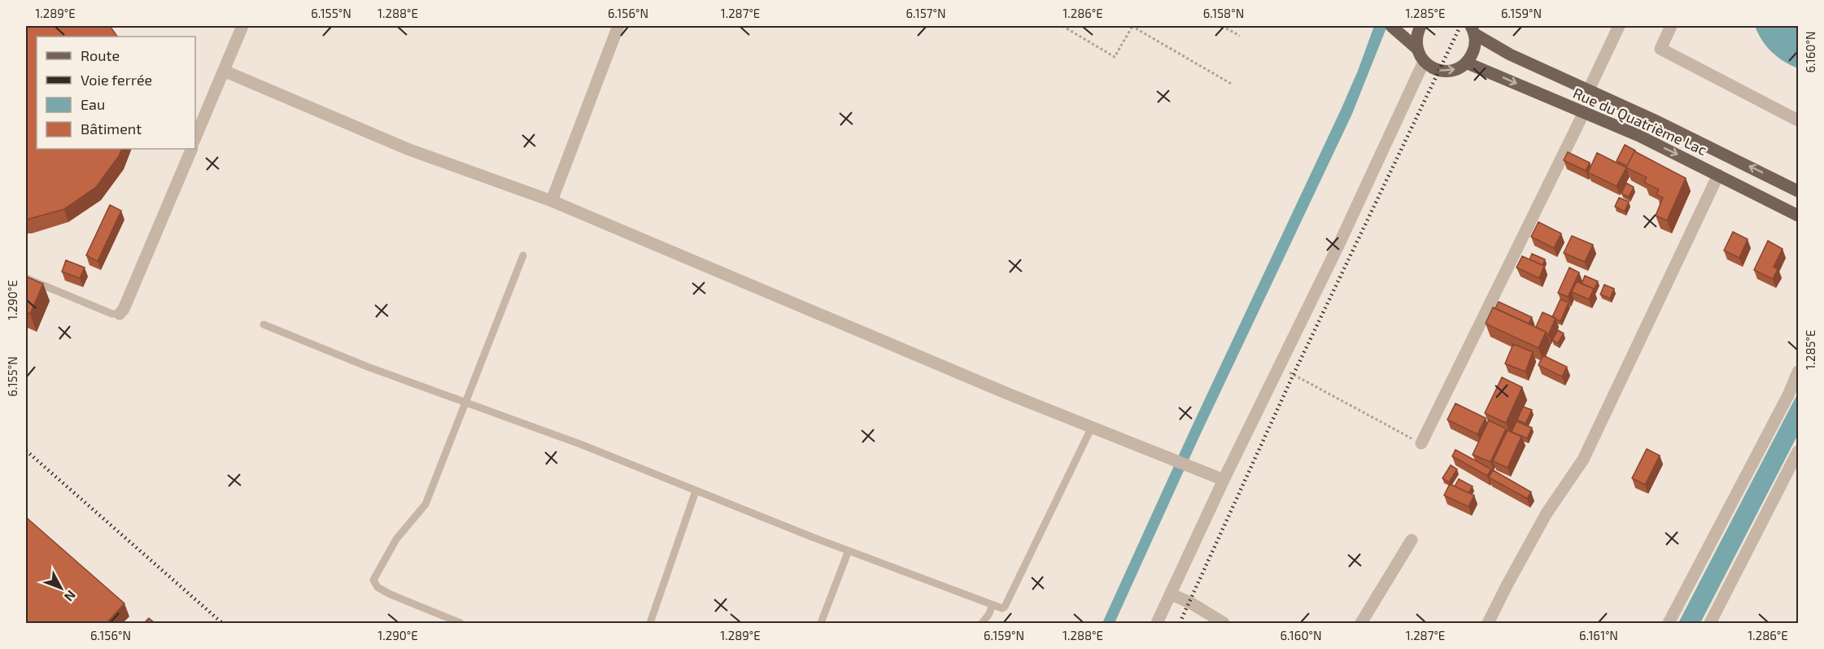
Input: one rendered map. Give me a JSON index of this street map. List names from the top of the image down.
{
  "streets": {
    "main road": ["Rue du Quatrième Lac"]
  },
  "legend": [
    "Route",
    "Voie ferrée",
    "Eau",
    "Bâtiment"
  ],
  "north": "bottom right",
  "coordinates": [
    "1.289°E",
    "6.155°N",
    "1.288°E",
    "6.156°N",
    "1.287°E",
    "6.157°N",
    "1.286°E",
    "6.158°N",
    "1.285°E",
    "6.159°N",
    "6.160°N",
    "1.290°E",
    "6.161°N"
  ]
}
